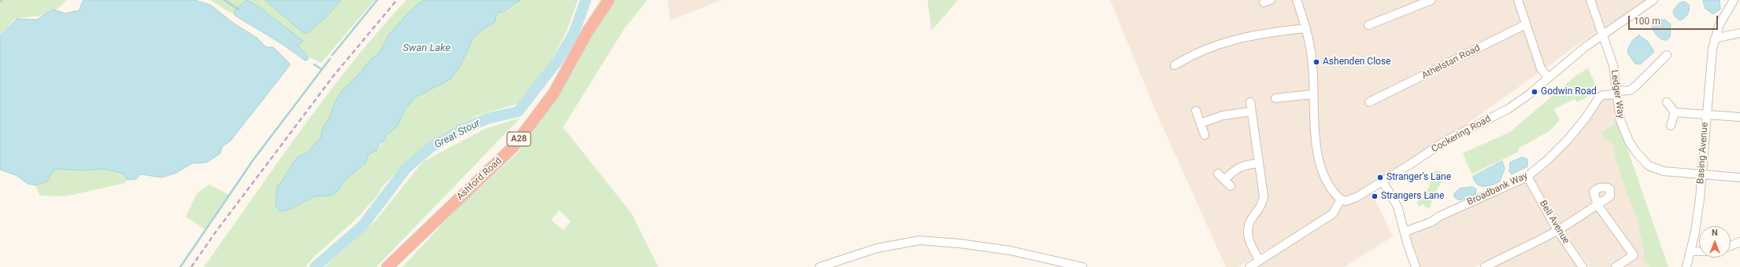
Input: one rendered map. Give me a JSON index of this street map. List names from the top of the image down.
{
  "streets": {
    "highway": ["A28", "Ashford Road"],
    "street": [
      "Athelstan Road",
      "Ledger Way",
      "Cockering Road",
      "Basing Avenue",
      "Broadbank Way",
      "Bell Avenue"
    ]
  },
  "crossings": [
    ["Ledger Way", "Cockering Road"],
    ["Ledger Way", "Basing Avenue"],
    ["Ledger Way", "Broadbank Way"],
    ["Broadbank Way", "Bell Avenue"]
  ],
  "water": ["Swan Lake", "Great Stour"],
  "places": [
    "Ashenden Close",
    "Godwin Road",
    "Stranger's Lane",
    "Strangers Lane"
  ],
  "scale_bar": "100 m",
  "north": "top"
}
